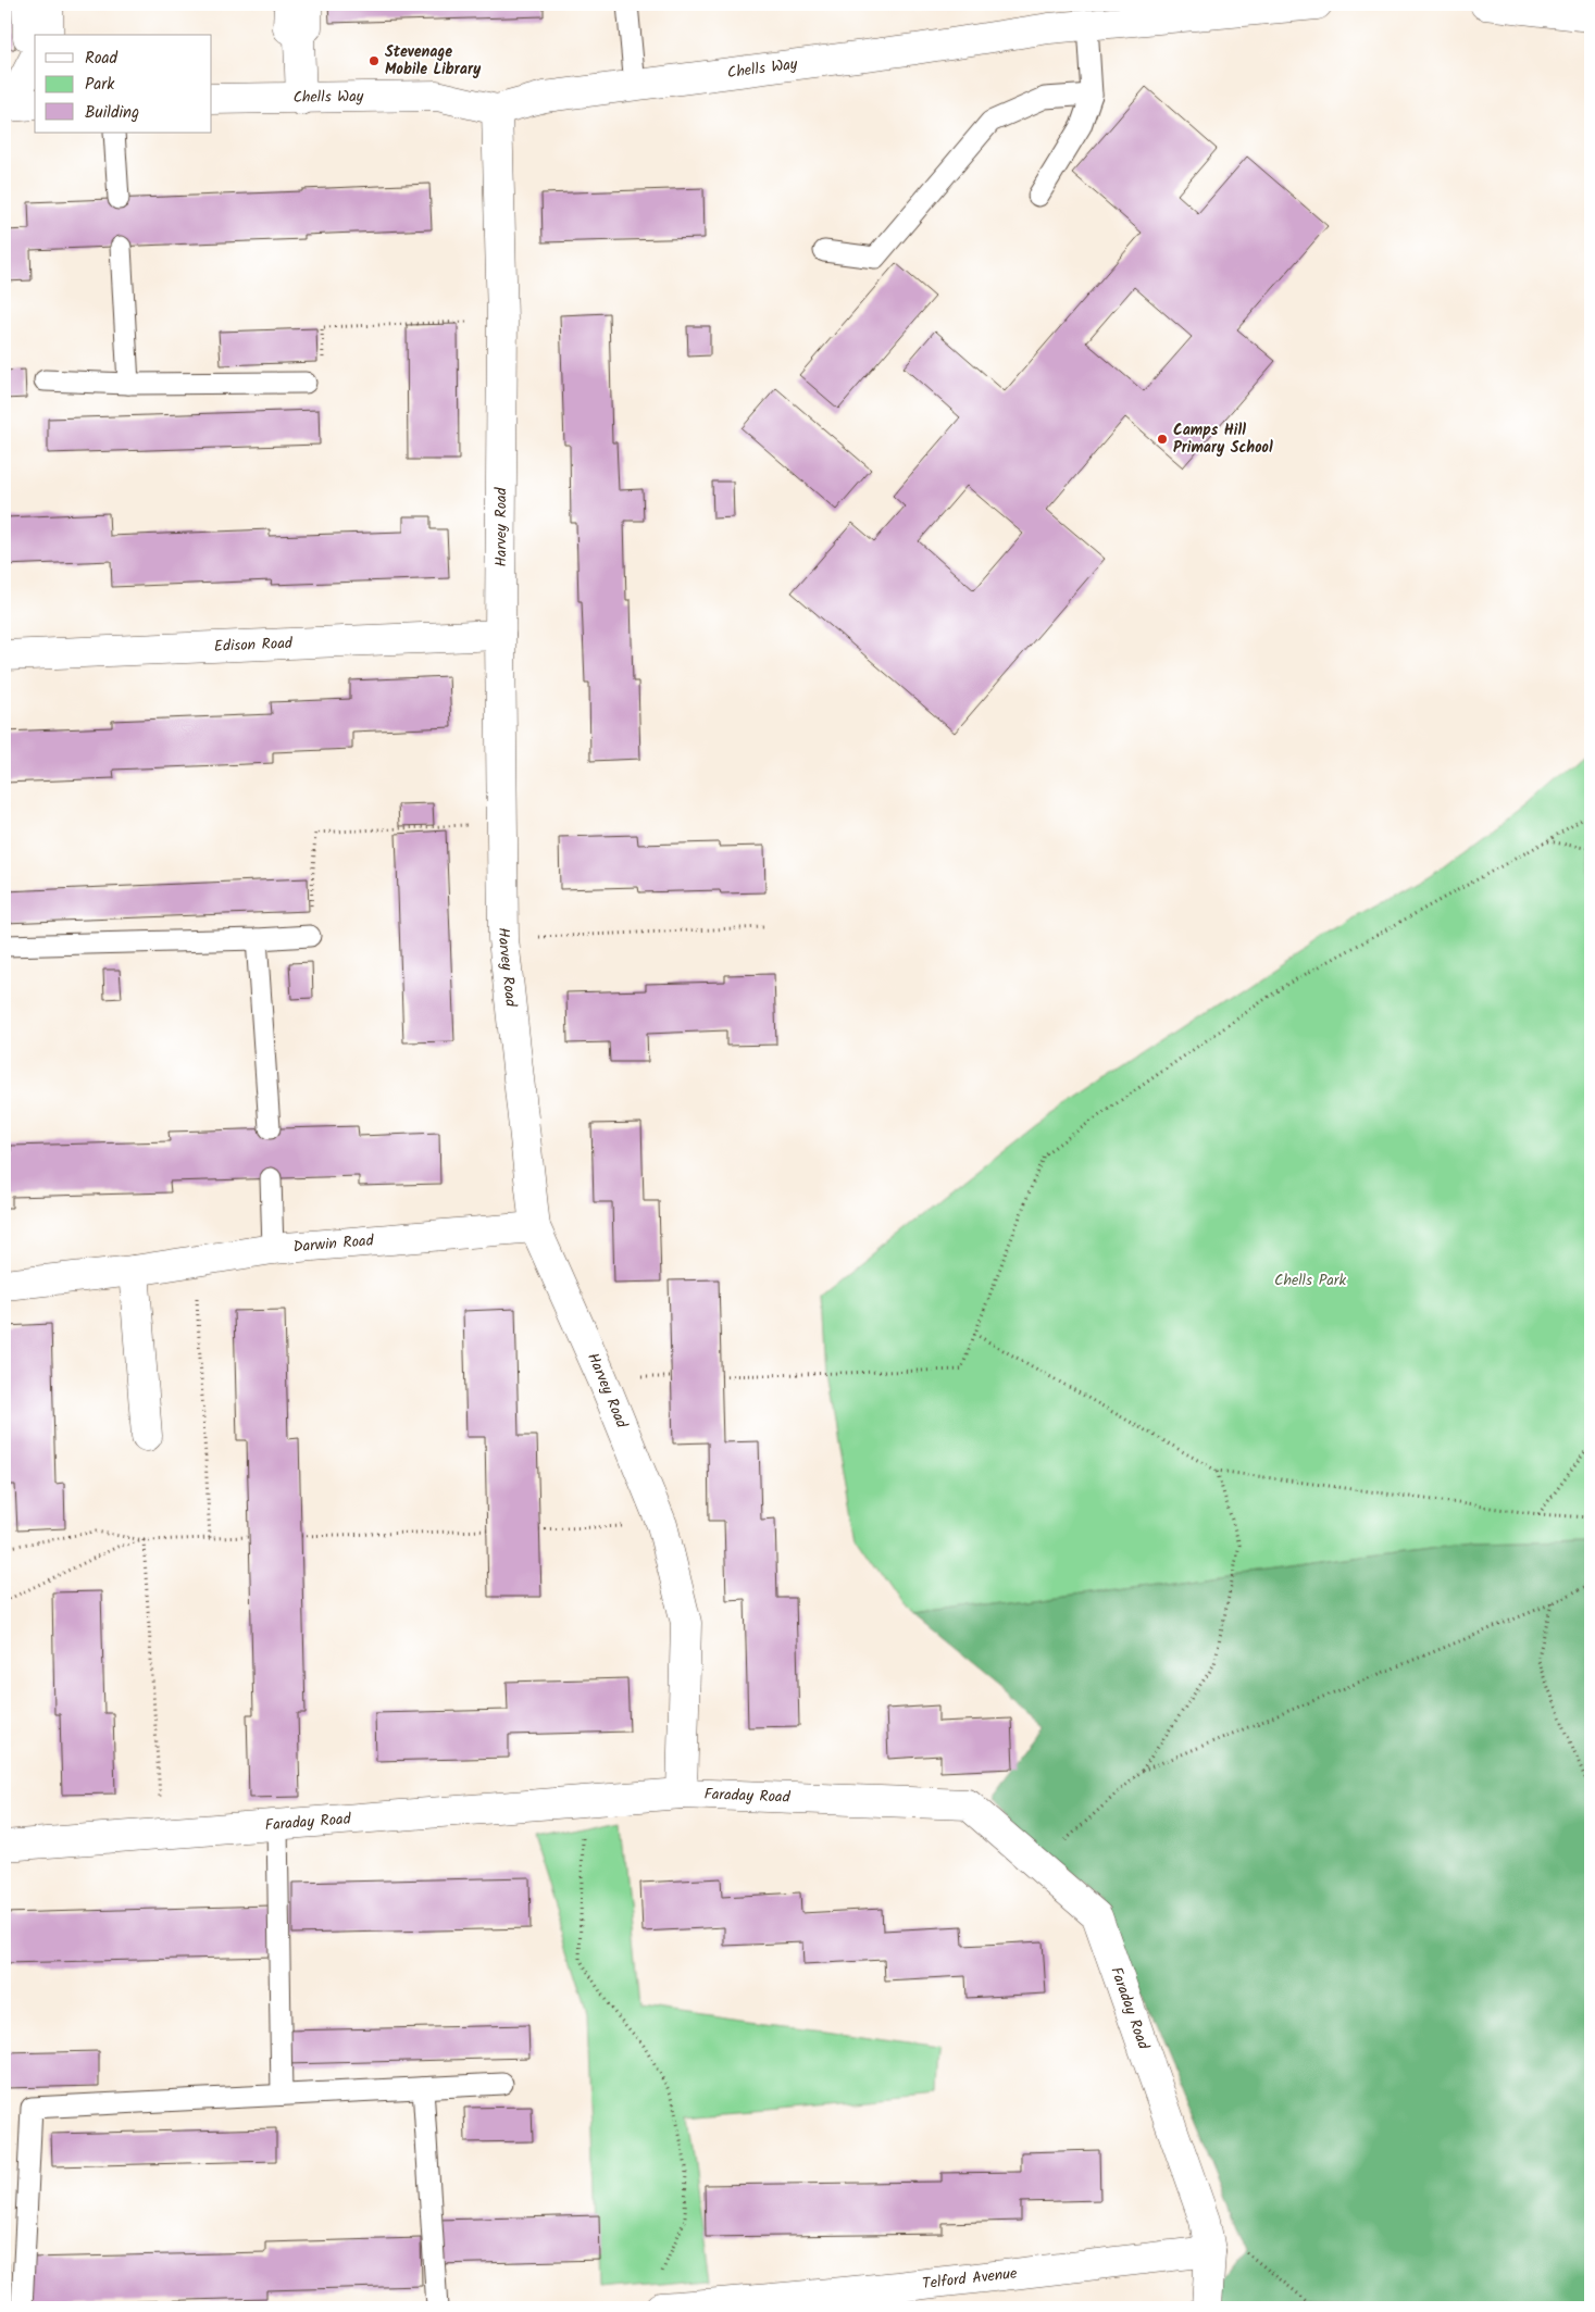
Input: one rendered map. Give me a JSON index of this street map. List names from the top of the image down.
{
  "streets": {
    "street": [
      "Chells Way",
      "Harvey Road",
      "Edison Road",
      "Darwin Road",
      "Faraday Road",
      "Telford Avenue"
    ]
  },
  "crossings": [
    ["Chells Way", "Harvey Road"],
    ["Harvey Road", "Edison Road"],
    ["Harvey Road", "Darwin Road"],
    ["Harvey Road", "Faraday Road"],
    ["Faraday Road", "Telford Avenue"]
  ],
  "parks": ["Chells Park"],
  "places": ["Stevenage Mobile Library", "Camps Hill Primary School"],
  "legend": ["Road", "Park", "Building"]
}
